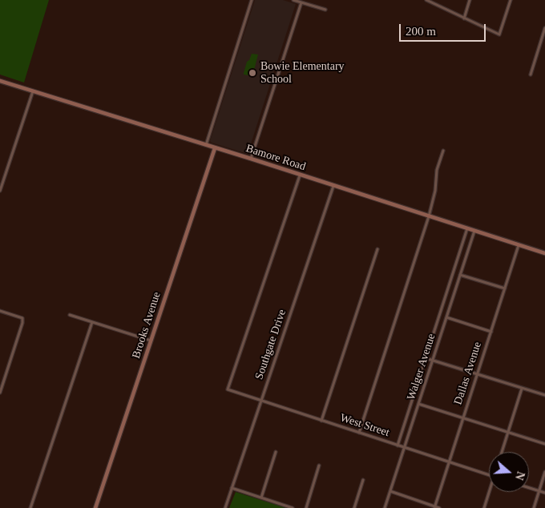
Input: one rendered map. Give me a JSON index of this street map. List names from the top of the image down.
{
  "streets": {
    "street": [
      "Bamore Road",
      "Brooks Avenue",
      "Southgate Drive",
      "Walger Avenue",
      "Dallas Avenue",
      "West Street"
    ]
  },
  "crossings": [
    ["Bamore Road", "Brooks Avenue"],
    ["Bamore Road", "Southgate Drive"],
    ["Bamore Road", "Walger Avenue"],
    ["Bamore Road", "Dallas Avenue"],
    ["Bamore Road", "West Street"],
    ["Southgate Drive", "West Street"],
    ["Walger Avenue", "West Street"],
    ["Dallas Avenue", "West Street"]
  ],
  "places": ["Bowie Elementary School"],
  "scale_bar": "200 m",
  "north": "right"
}
